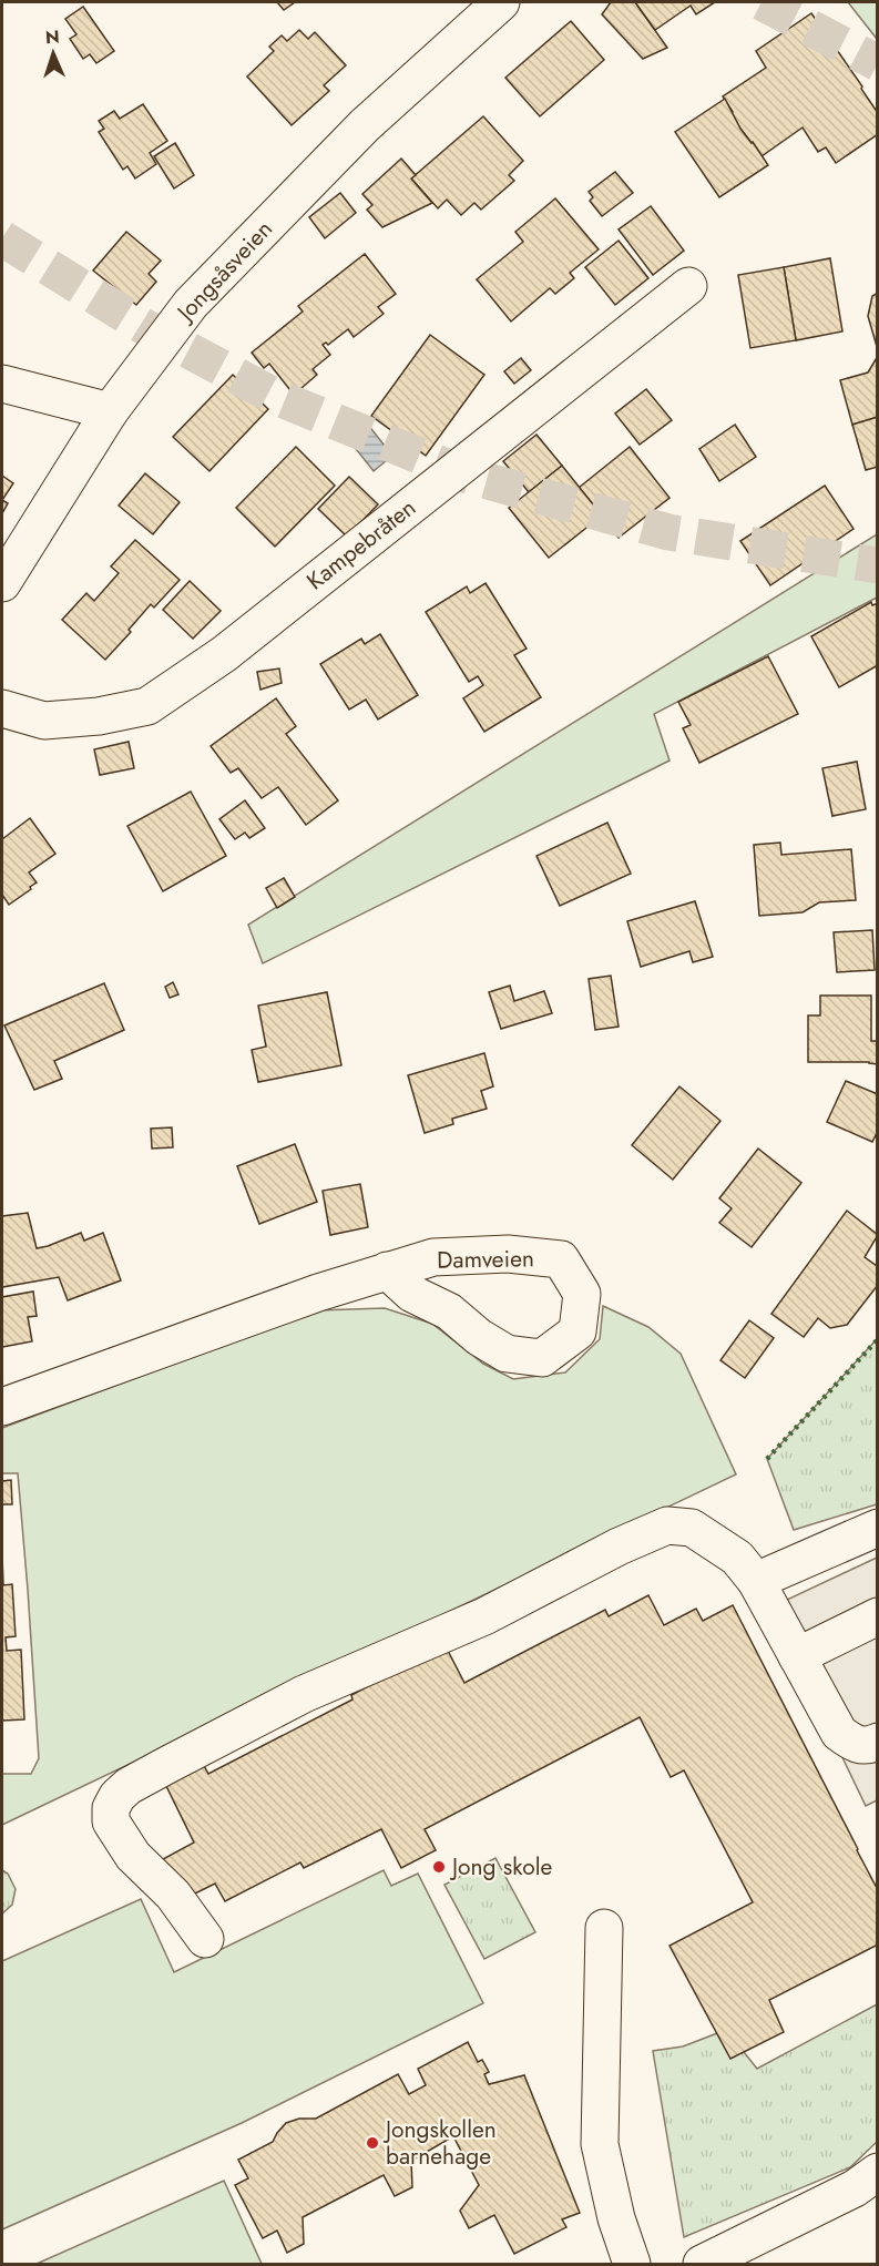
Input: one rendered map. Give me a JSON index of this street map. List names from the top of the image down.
{
  "streets": {
    "street": ["Jongsåsveien", "Kampebråten", "Damveien"]
  },
  "places": ["Jong skole", "Jongskollen barnehage"],
  "north": "top"
}
